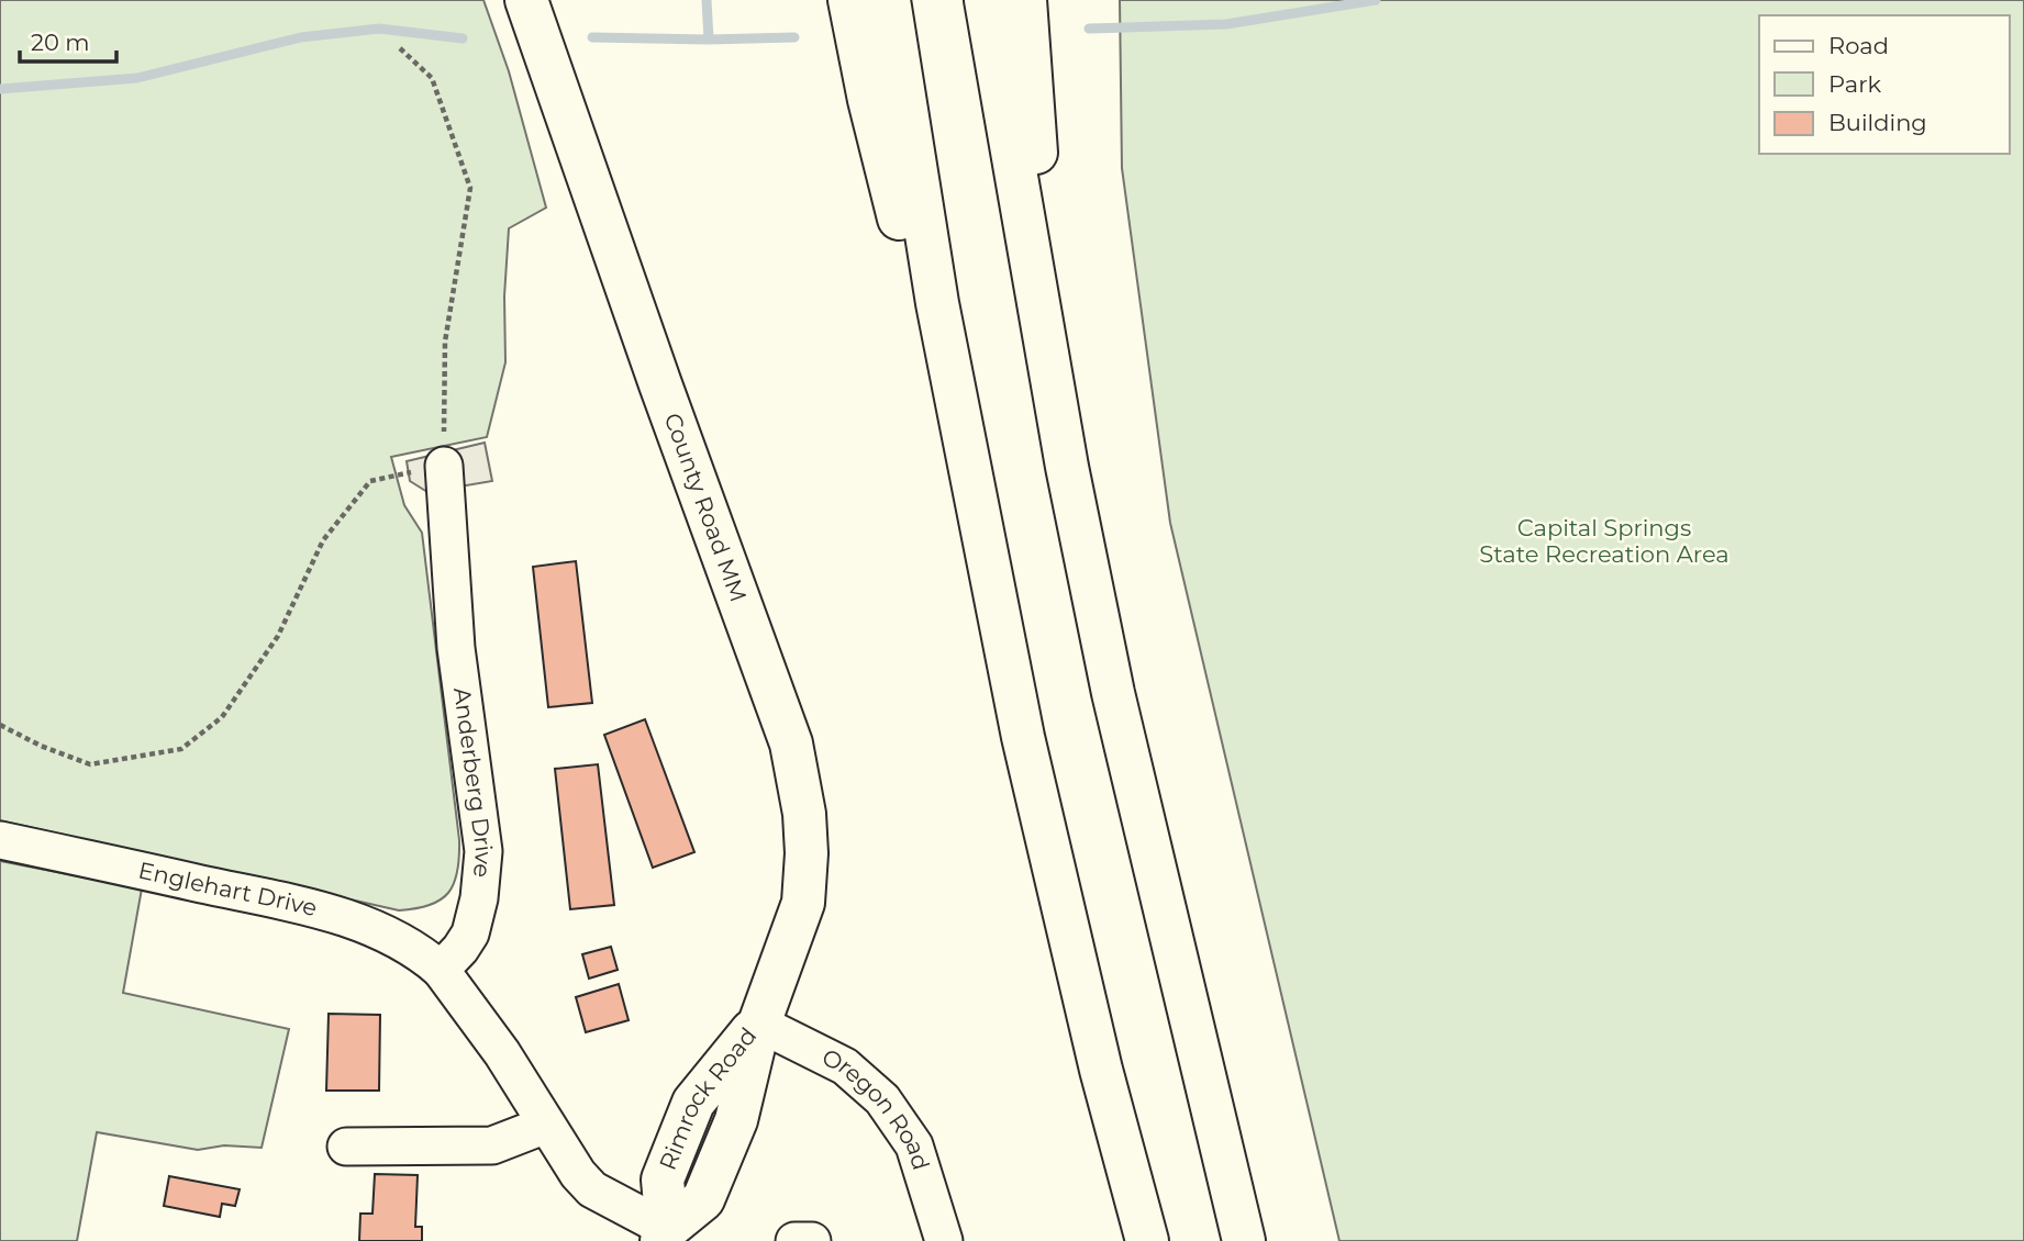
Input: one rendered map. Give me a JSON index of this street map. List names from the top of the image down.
{
  "streets": {
    "main road": ["County Road MM", "Rimrock Road"],
    "street": ["Anderberg Drive", "Englehart Drive", "Oregon Road"]
  },
  "crossings": [
    ["County Road MM", "Rimrock Road"],
    ["County Road MM", "Oregon Road"],
    ["Anderberg Drive", "Englehart Drive"],
    ["Rimrock Road", "Oregon Road"]
  ],
  "parks": ["Capital Springs State Recreation Area"],
  "legend": ["Road", "Park", "Building"],
  "scale_bar": "20 m"
}
